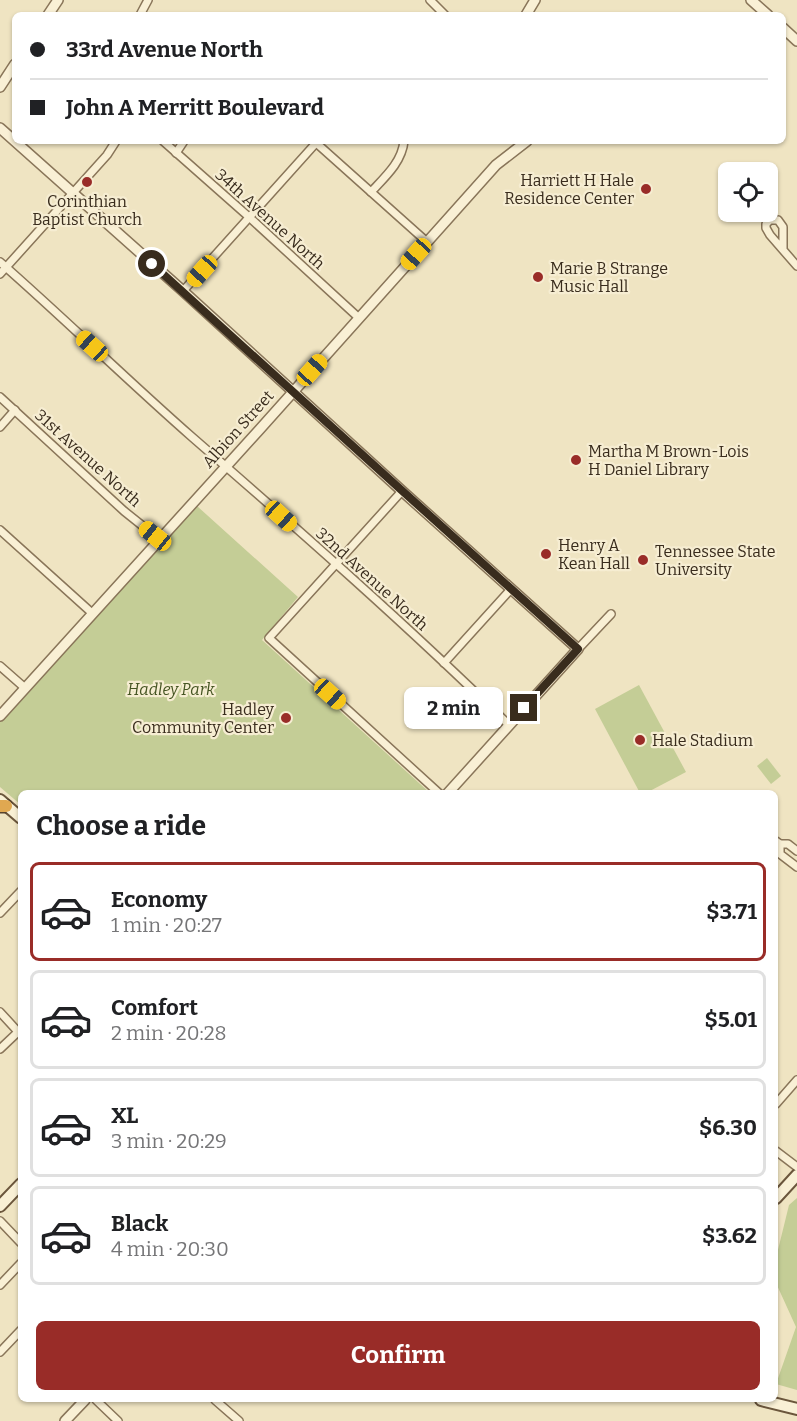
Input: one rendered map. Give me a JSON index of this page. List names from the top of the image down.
{
  "streets": {
    "street": [
      "34th Avenue North",
      "Albion Street",
      "31st Avenue North",
      "32nd Avenue North"
    ]
  },
  "crossings": [
    ["34th Avenue North", "Albion Street"],
    ["Albion Street", "31st Avenue North"],
    ["Albion Street", "32nd Avenue North"]
  ],
  "parks": ["Hadley Park"],
  "places": [
    "Corinthian Baptist Church",
    "Harriett H Hale Residence Center",
    "Marie B Strange Music Hall",
    "Martha M Brown-Lois H Daniel Library",
    "Henry A Kean Hall",
    "Tennessee State University",
    "Hadley Community Center",
    "Hale Stadium"
  ],
  "page": {
    "banner": ["33rd Avenue North", "John A Merritt Boulevard"],
    "bubble": "2 min",
    "heading": "Choose a ride",
    "list": [
      {
        "name": "Economy",
        "note": "1 min · 20:27",
        "value": "$3.71"
      },
      {
        "name": "Comfort",
        "note": "2 min · 20:28",
        "value": "$5.01"
      },
      {
        "name": "XL",
        "note": "3 min · 20:29",
        "value": "$6.30"
      },
      {
        "name": "Black",
        "note": "4 min · 20:30",
        "value": "$3.62"
      }
    ],
    "buttons": "Confirm"
  }
}
